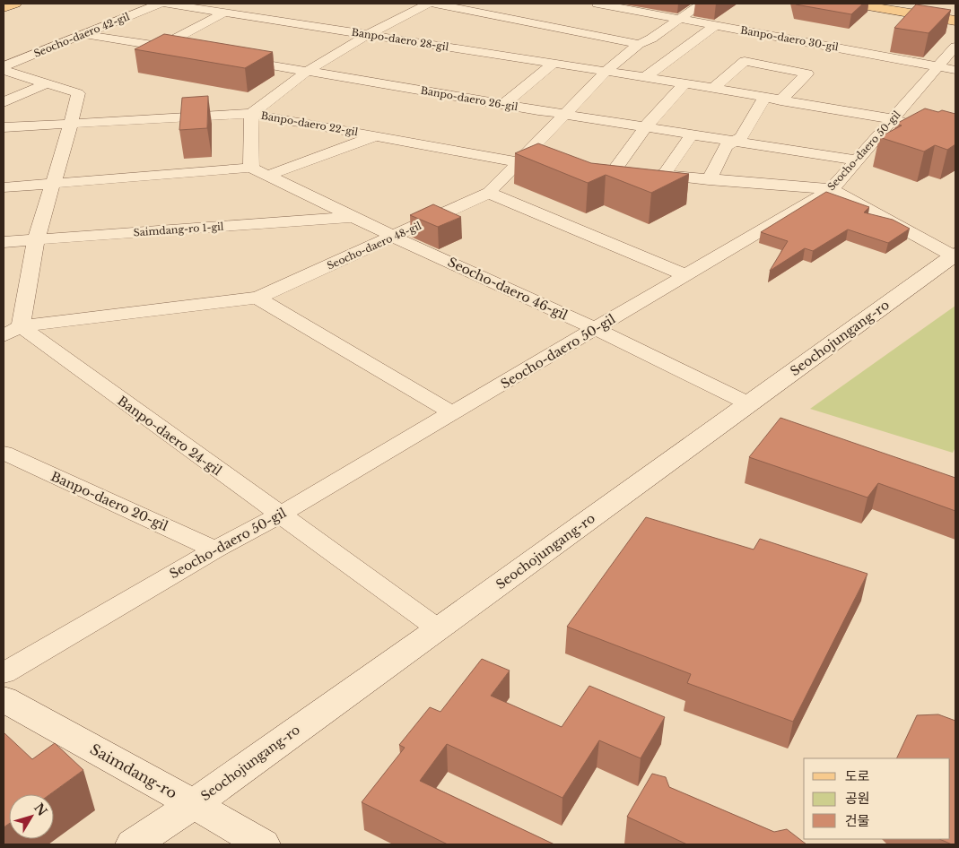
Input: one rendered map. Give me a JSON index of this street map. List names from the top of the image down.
{
  "streets": {
    "main road": ["Seochojungang-ro", "Saimdang-ro"],
    "street": [
      "Seocho-daero 42-gil",
      "Banpo-daero 30-gil",
      "Banpo-daero 28-gil",
      "Banpo-daero 26-gil",
      "Banpo-daero 22-gil",
      "Seocho-daero 50-gil",
      "Saimdang-ro 1-gil",
      "Seocho-daero 48-gil",
      "Seocho-daero 46-gil",
      "Banpo-daero 24-gil",
      "Banpo-daero 20-gil"
    ]
  },
  "crossings": [
    ["Banpo-daero 30-gil", "Seocho-daero 50-gil"],
    ["Banpo-daero 30-gil", "Seocho-daero 48-gil"],
    ["Banpo-daero 28-gil", "Seocho-daero 50-gil"],
    ["Banpo-daero 28-gil", "Seocho-daero 48-gil"],
    ["Banpo-daero 26-gil", "Seocho-daero 50-gil"],
    ["Banpo-daero 26-gil", "Seocho-daero 48-gil"],
    ["Banpo-daero 22-gil", "Seocho-daero 48-gil"],
    ["Seocho-daero 50-gil", "Seocho-daero 46-gil"],
    ["Seocho-daero 50-gil", "Banpo-daero 24-gil"],
    ["Seocho-daero 50-gil", "Banpo-daero 20-gil"],
    ["Saimdang-ro 1-gil", "Seocho-daero 46-gil"],
    ["Seocho-daero 48-gil", "Seocho-daero 46-gil"],
    ["Seocho-daero 48-gil", "Banpo-daero 24-gil"],
    ["Seocho-daero 46-gil", "Seochojungang-ro"],
    ["Seochojungang-ro", "Banpo-daero 24-gil"],
    ["Seochojungang-ro", "Saimdang-ro"]
  ],
  "legend": ["도로", "공원", "건물"],
  "north": "top right"
}
